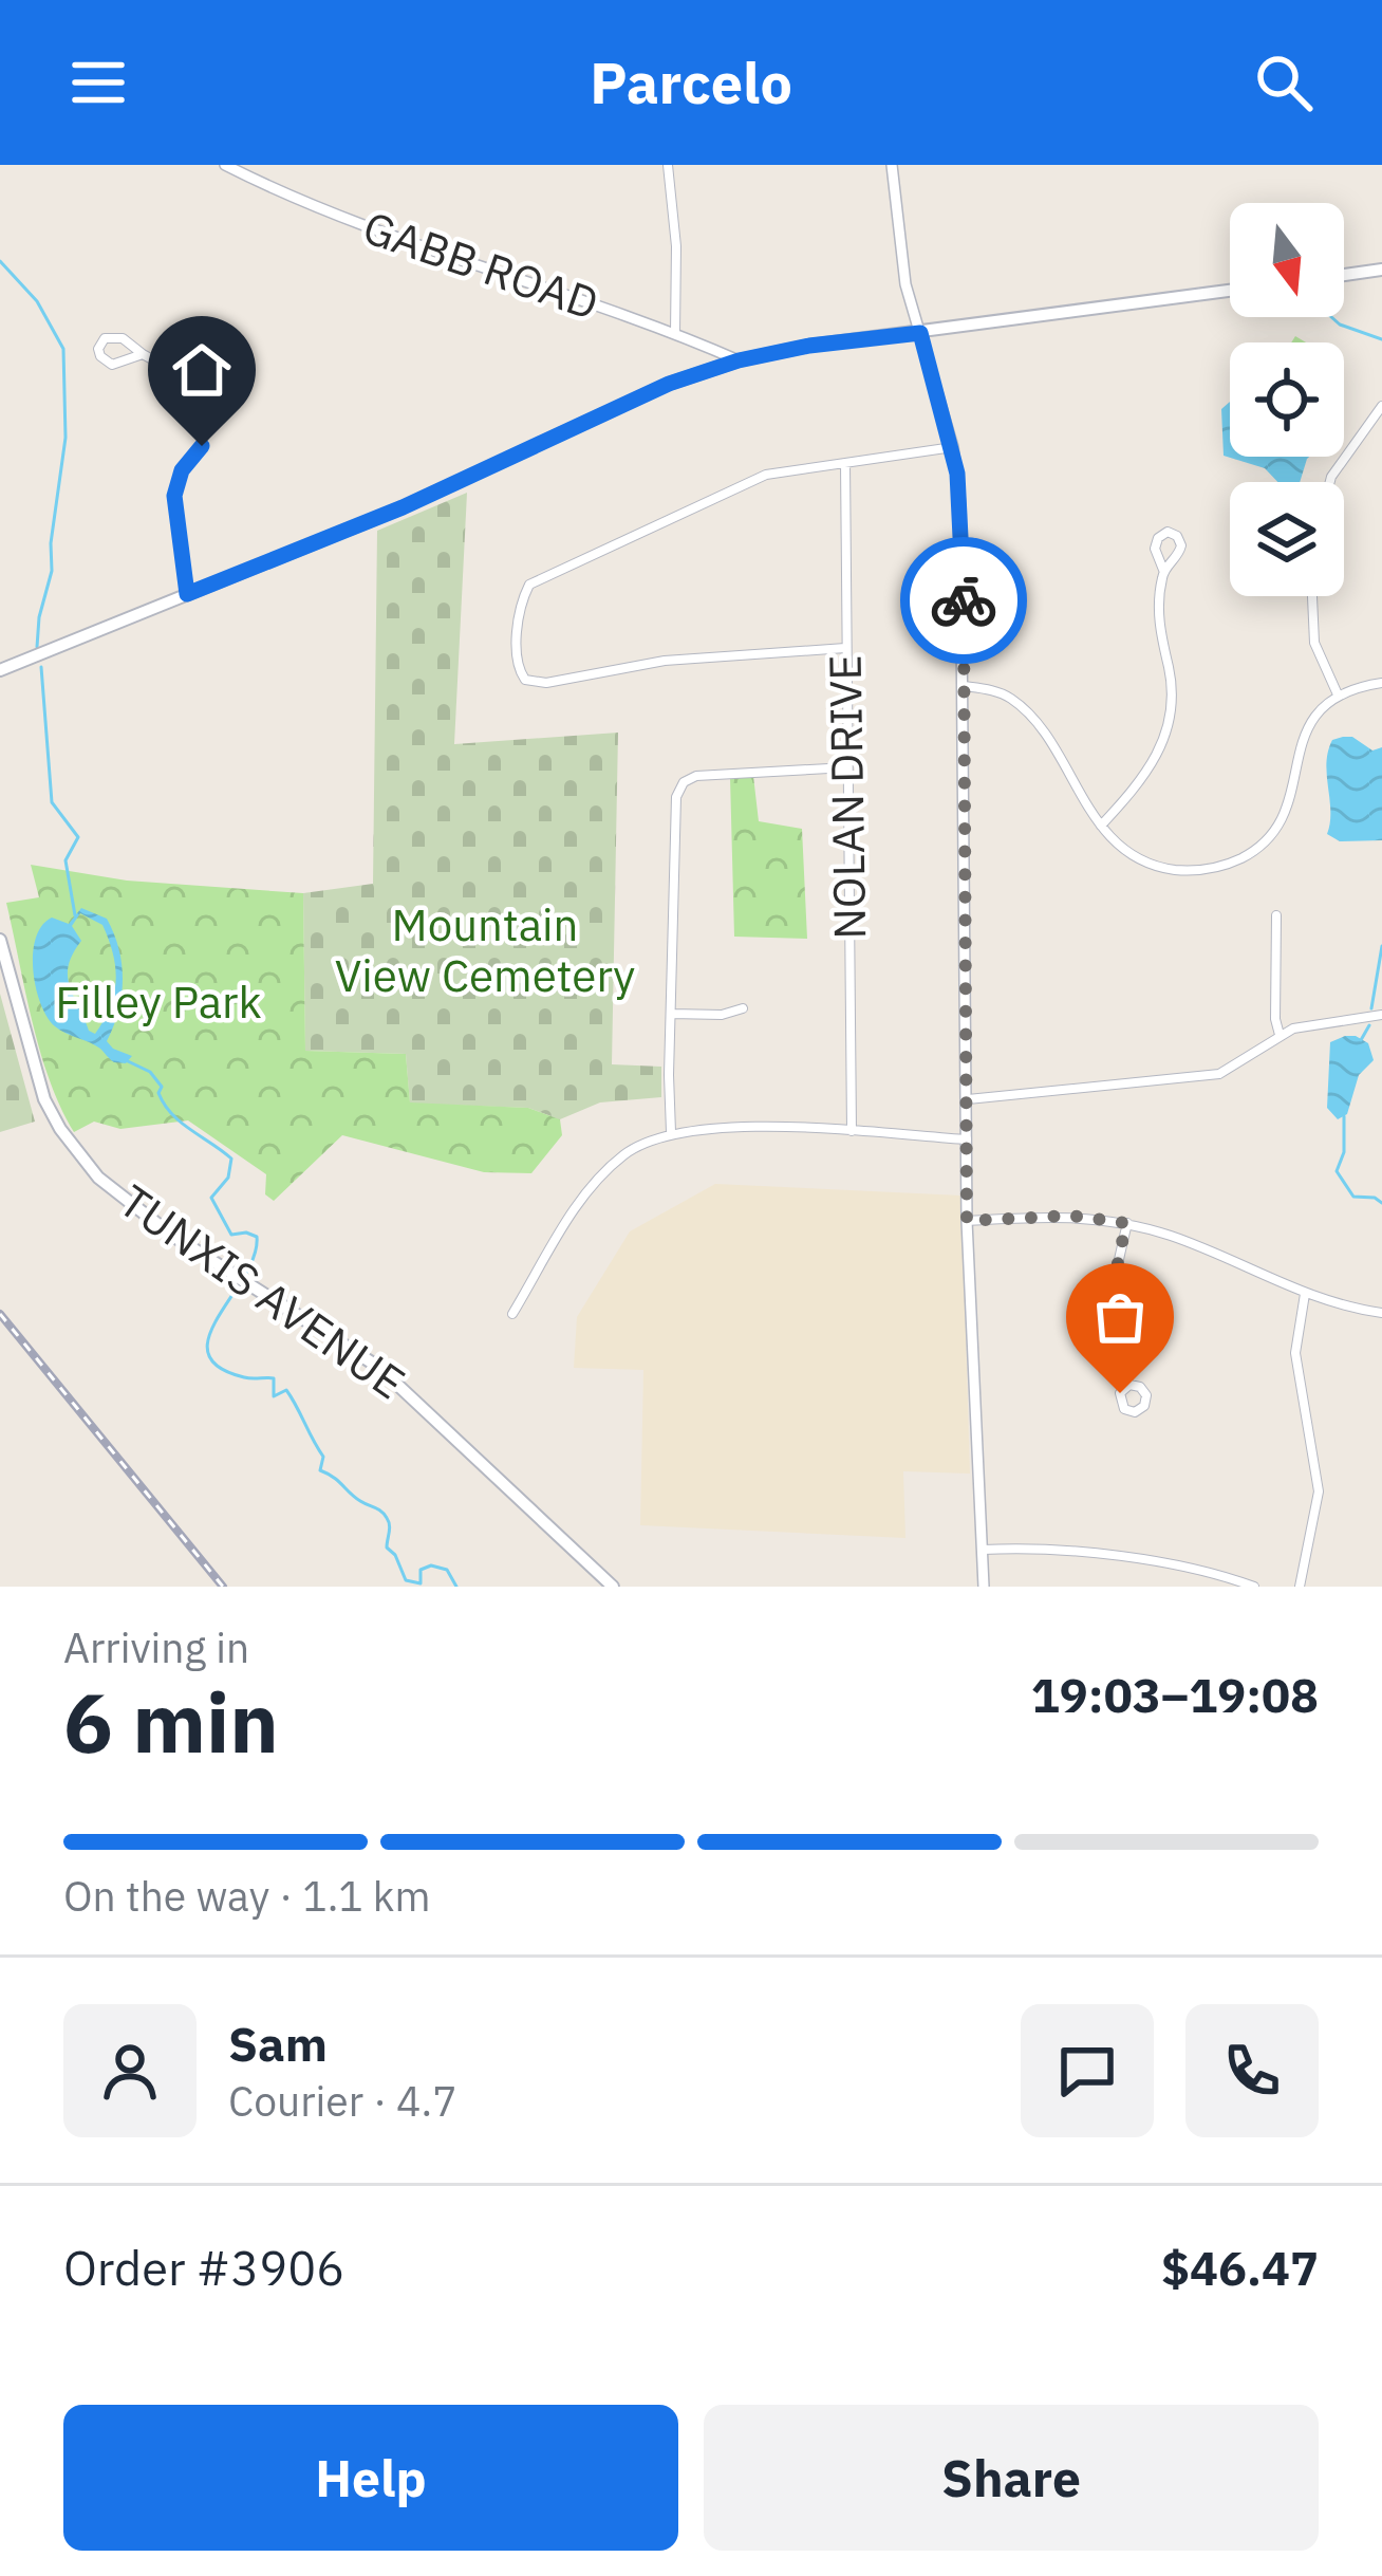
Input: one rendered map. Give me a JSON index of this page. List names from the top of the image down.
{
  "streets": {
    "main road": ["TUNXIS AVENUE"],
    "street": ["GABB ROAD", "NOLAN DRIVE"]
  },
  "parks": ["Mountain View Cemetery", "Filley Park"],
  "north": "bottom",
  "page": {
    "header": "Parcelo",
    "heading": ["6 min", "Arriving in", "19:03–19:08"],
    "panel": [
      "Sam",
      "Courier · 4.7",
      "Order #3906",
      "$46.47"
    ],
    "bar": "On the way · 1.1 km",
    "buttons": ["Help", "Share"]
  }
}
